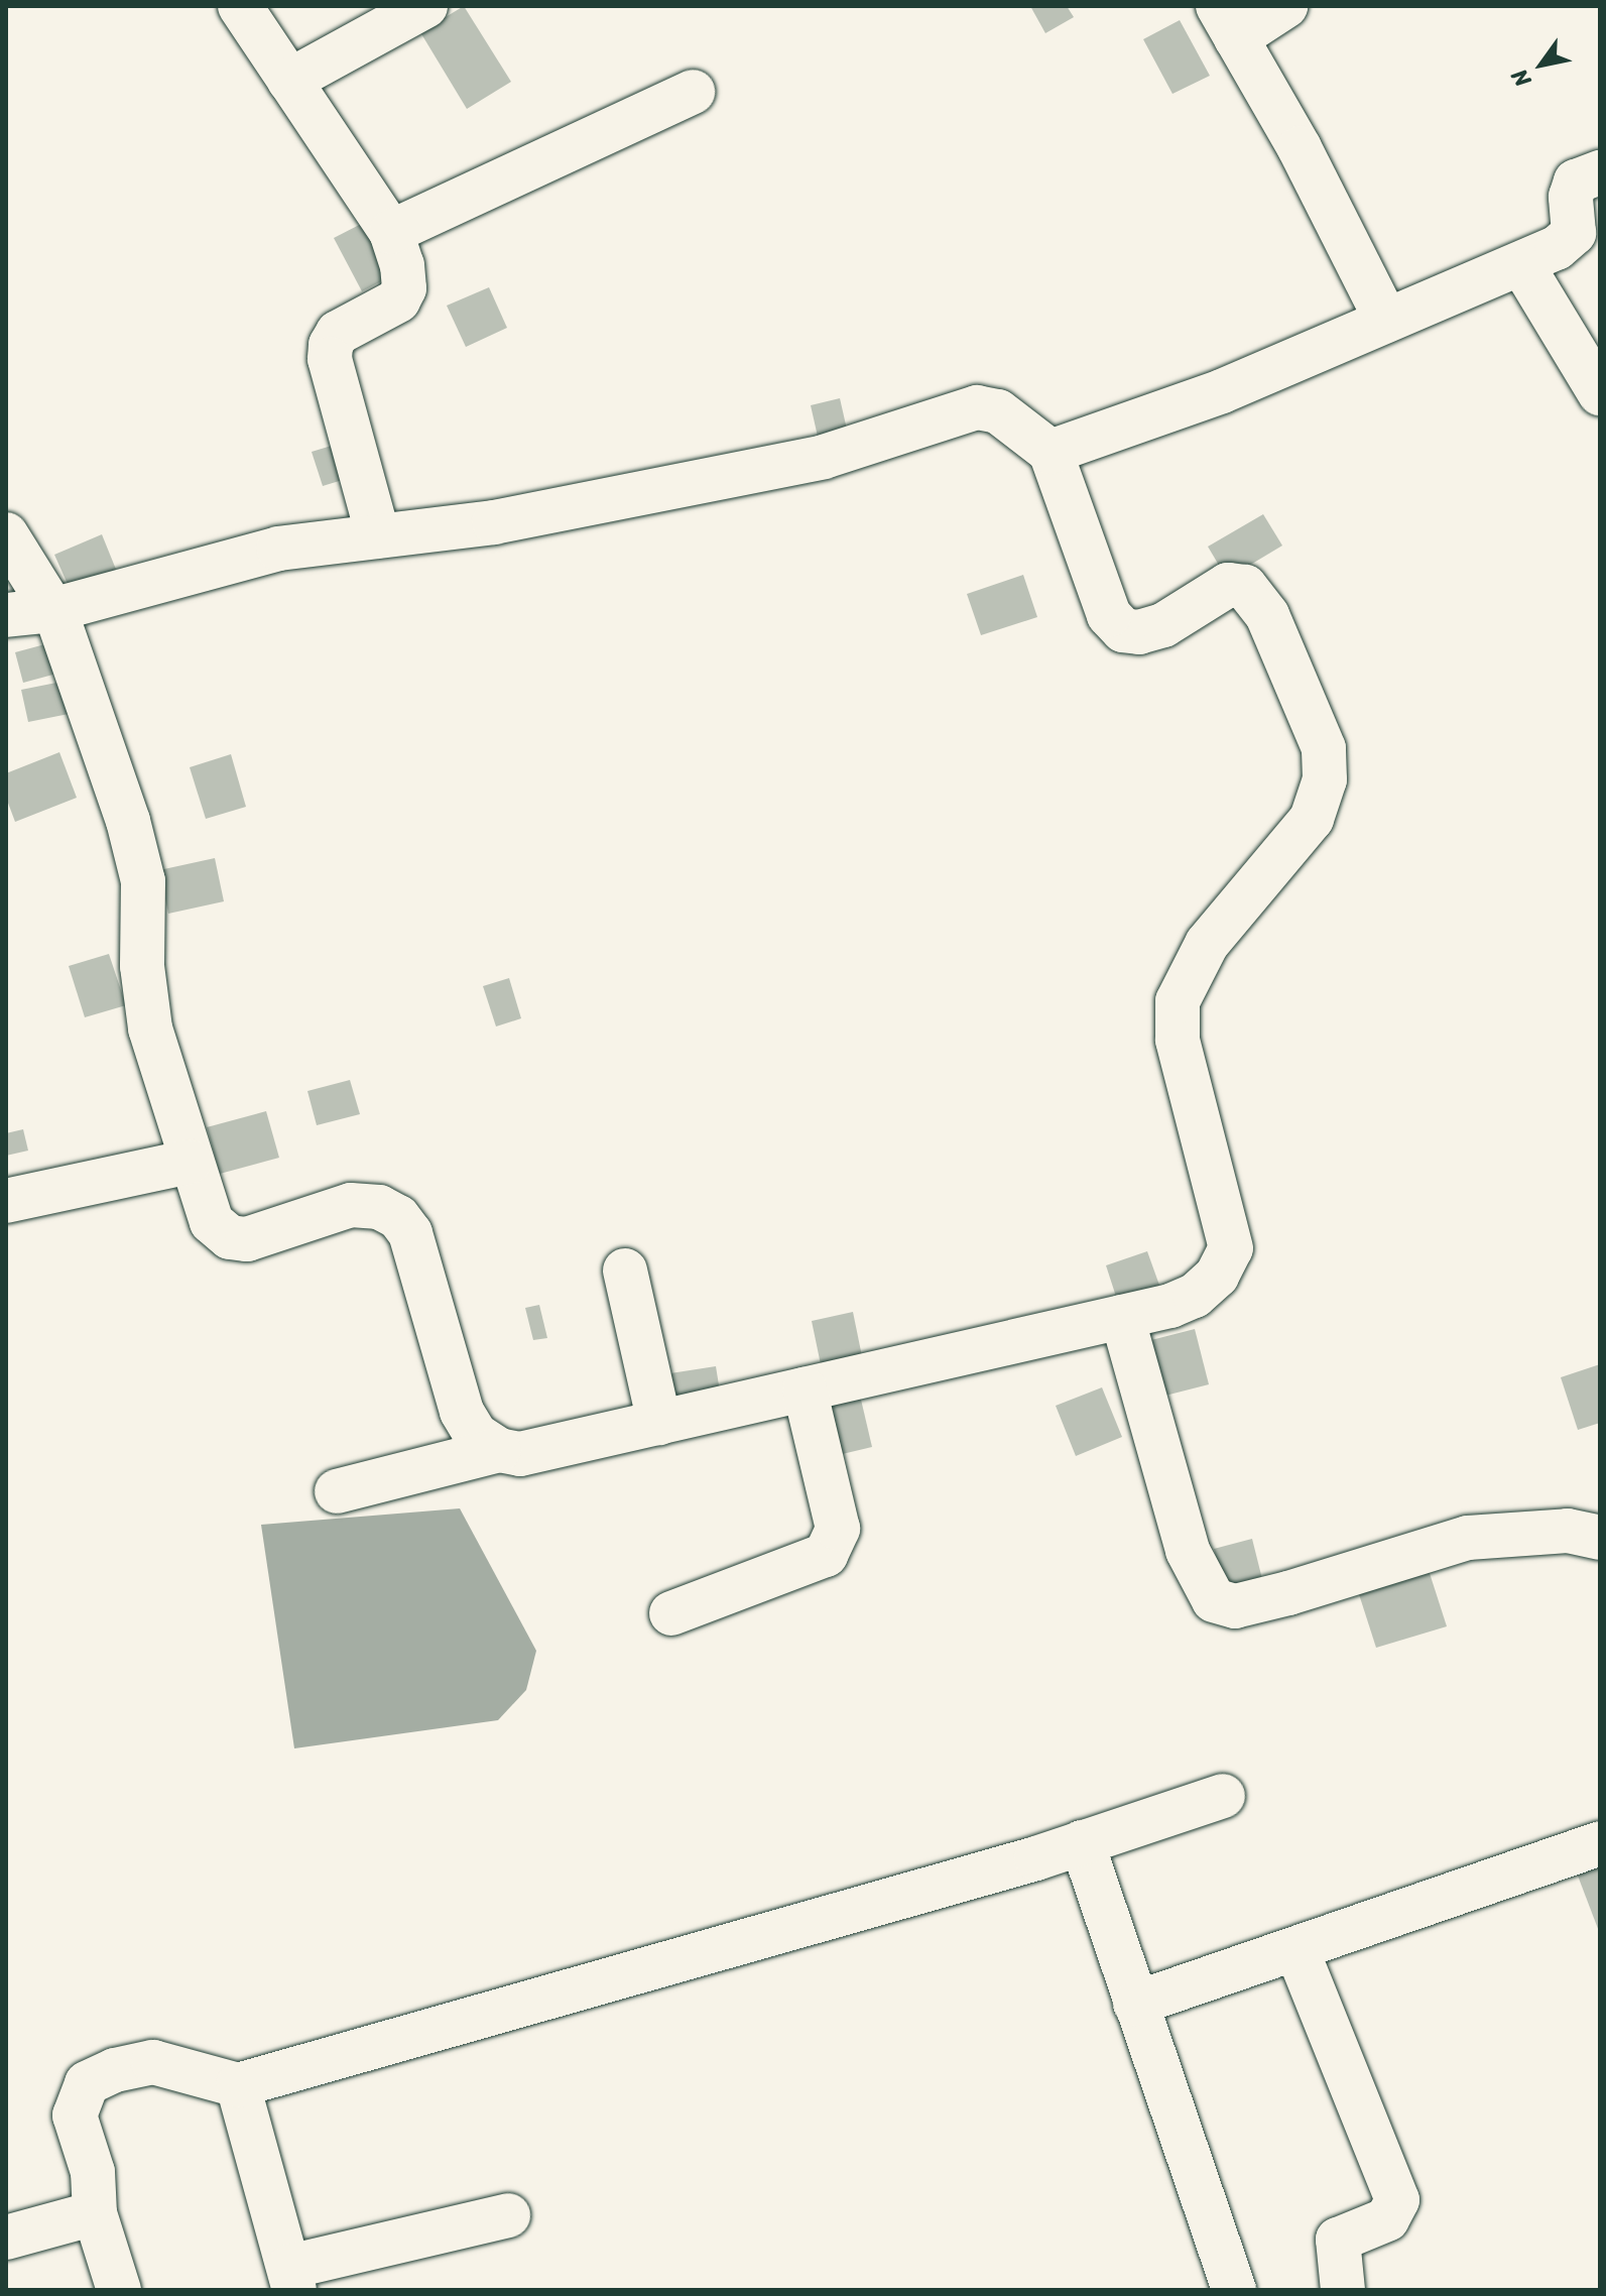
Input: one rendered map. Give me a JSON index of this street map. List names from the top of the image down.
{
  "north": "bottom left"
}
